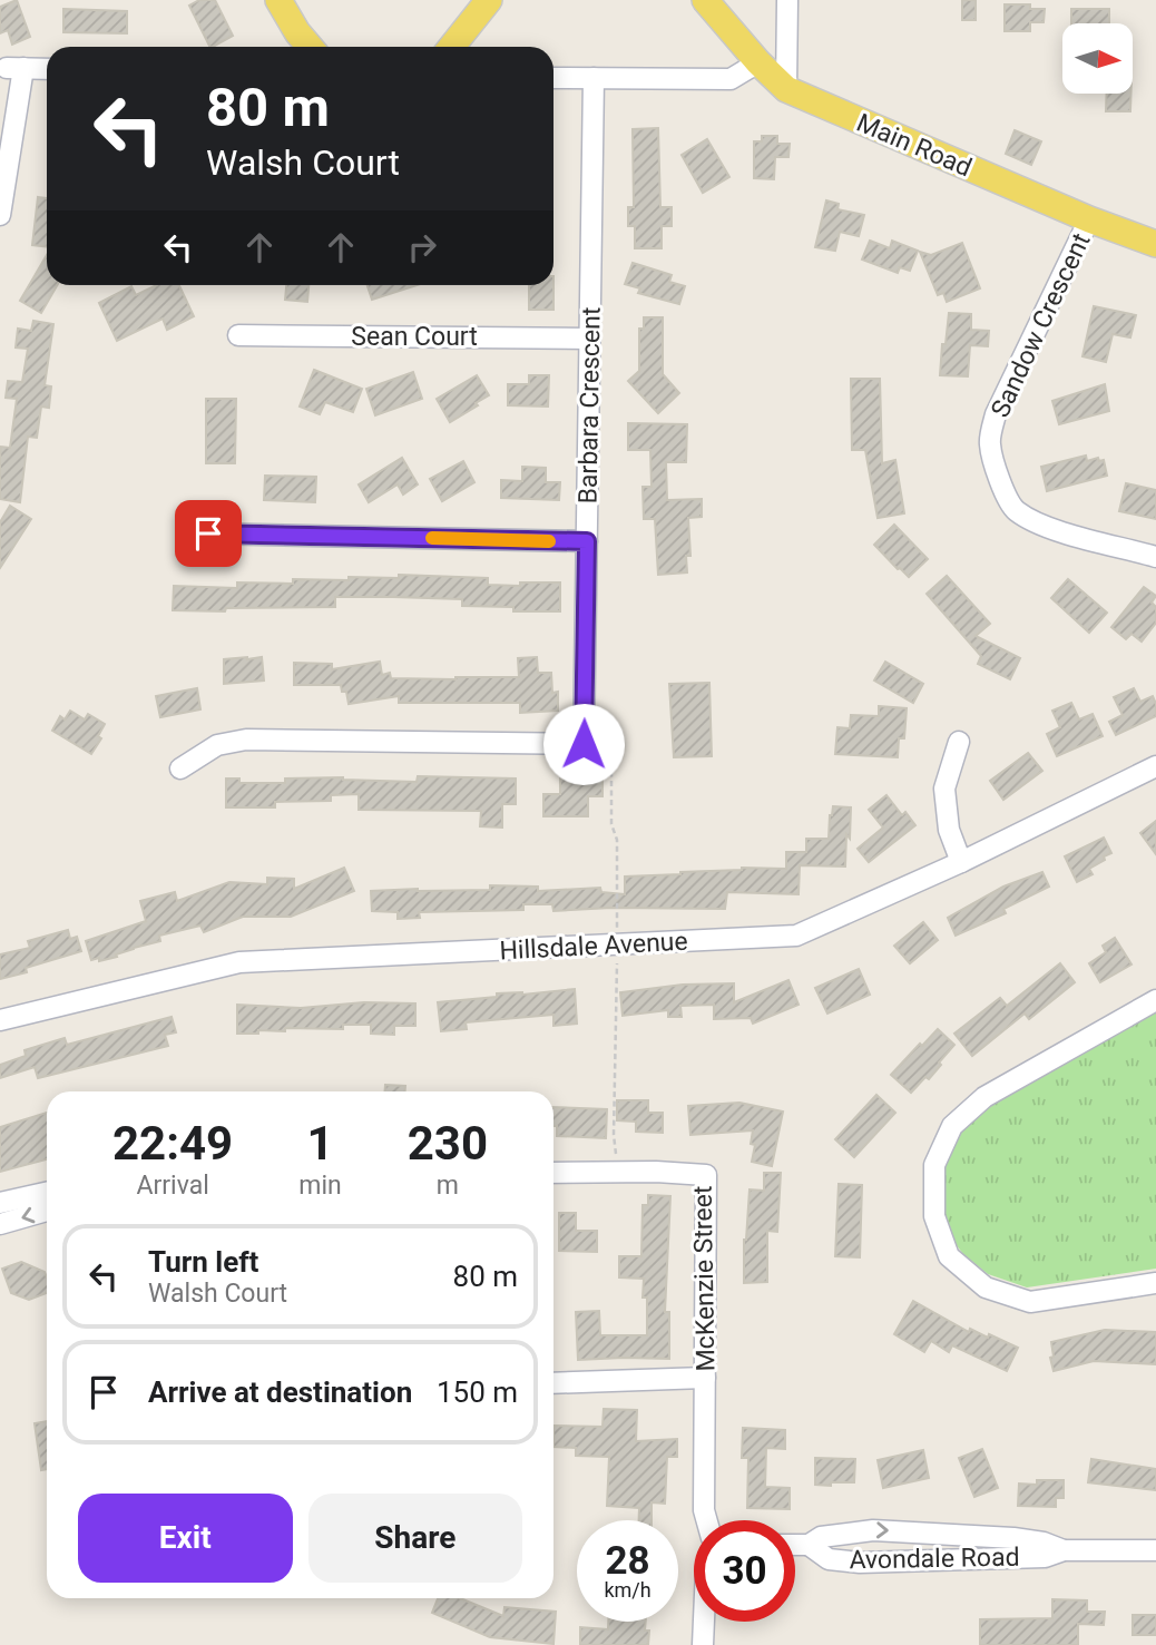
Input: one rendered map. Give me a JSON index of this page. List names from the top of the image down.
{
  "streets": {
    "main road": ["Main Road"],
    "street": [
      "Sandow Crescent",
      "Sean Court",
      "Barbara Crescent",
      "Hillsdale Avenue",
      "McKenzie Street",
      "Avondale Road"
    ]
  },
  "crossings": [
    ["Main Road", "Sandow Crescent"],
    ["Sean Court", "Barbara Crescent"]
  ],
  "north": "right",
  "page": {
    "turn": ["80 m", "Walsh Court"],
    "eta": [
      "22:49",
      "Arrival",
      "1",
      "min",
      "230",
      "m"
    ],
    "list": [
      {
        "name": "Turn left",
        "note": "Walsh Court",
        "value": "80 m"
      },
      {
        "name": "Arrive at destination",
        "value": "150 m"
      }
    ],
    "buttons": ["Exit", "Share"],
    "speed": "28 km/h",
    "limit": "30"
  }
}
